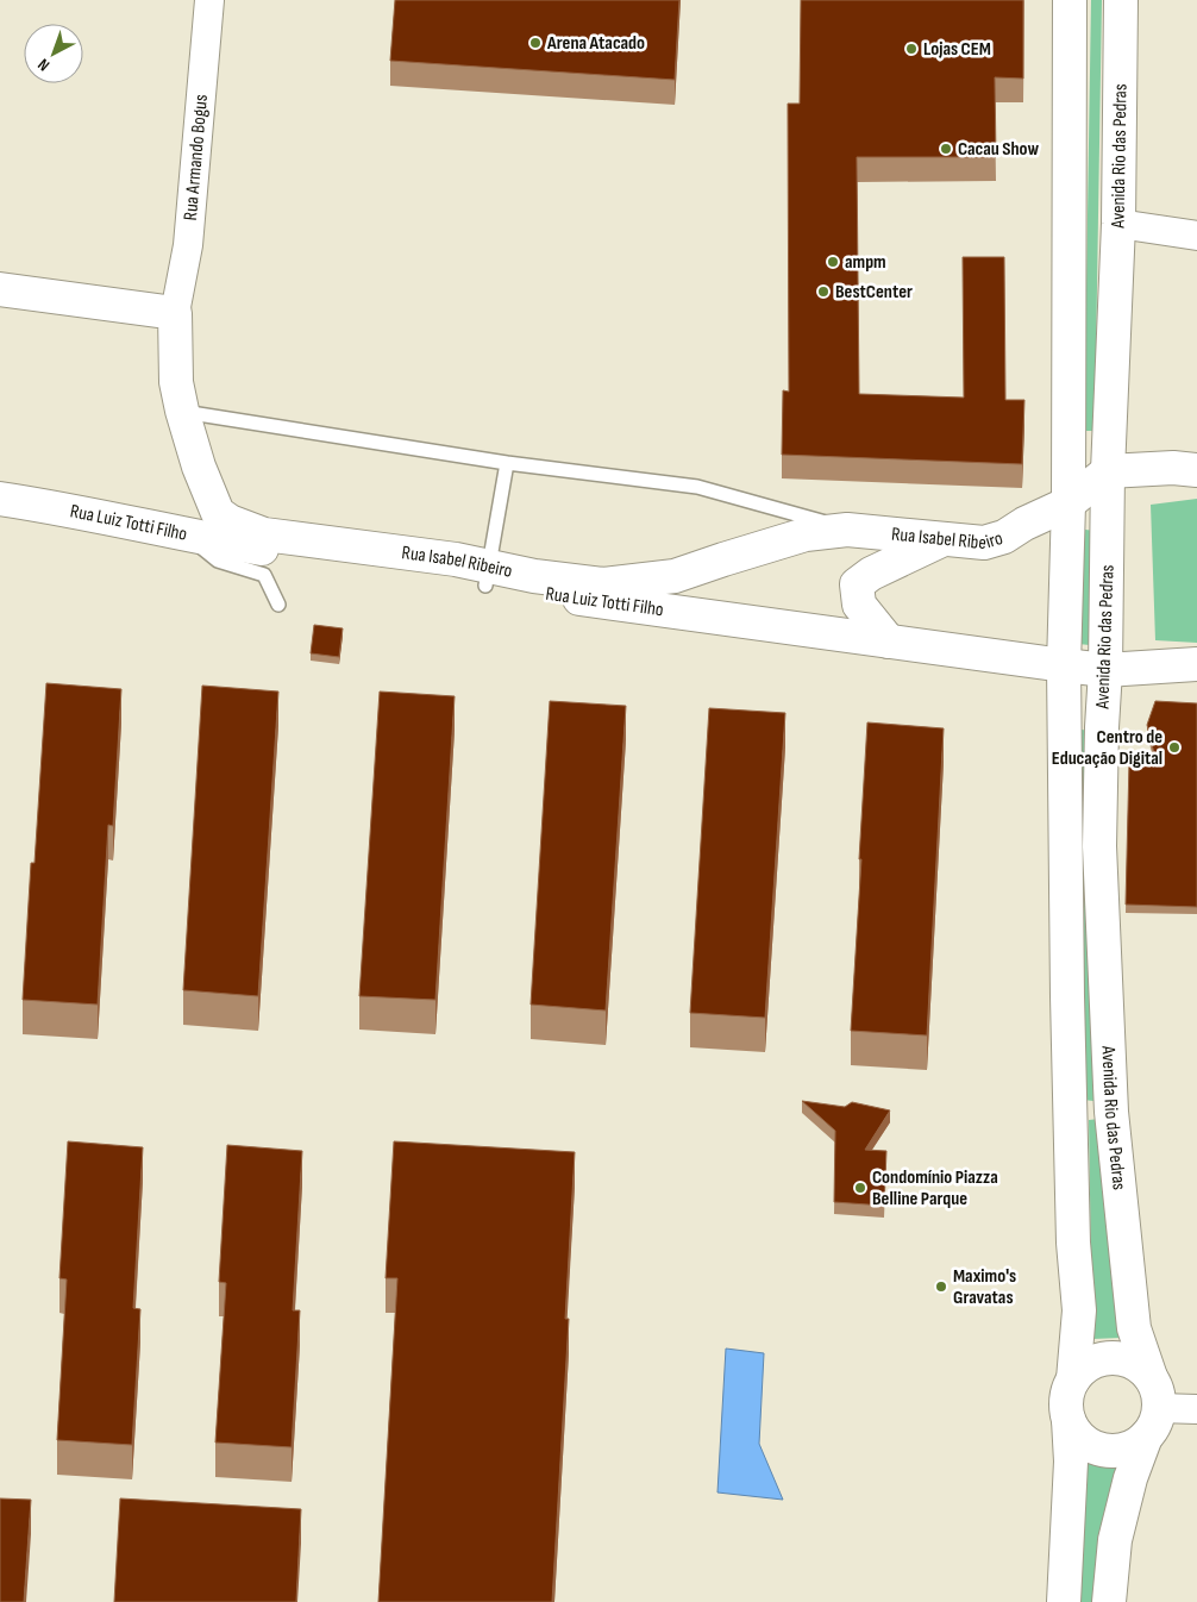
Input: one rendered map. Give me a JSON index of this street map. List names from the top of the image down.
{
  "streets": {
    "street": [
      "Avenida Rio das Pedras",
      "Rua Armando Bogus",
      "Rua Luiz Totti Filho",
      "Rua Isabel Ribeiro"
    ]
  },
  "crossings": [
    ["Avenida Rio das Pedras", "Rua Luiz Totti Filho"],
    ["Avenida Rio das Pedras", "Rua Isabel Ribeiro"],
    ["Rua Luiz Totti Filho", "Rua Isabel Ribeiro"]
  ],
  "places": [
    "Arena Atacado",
    "Lojas CEM",
    "Cacau Show",
    "ampm",
    "BestCenter",
    "Centro de Educação Digital",
    "Condomínio Piazza Belline Parque",
    "Maximo's Gravatas"
  ],
  "north": "bottom left"
}
